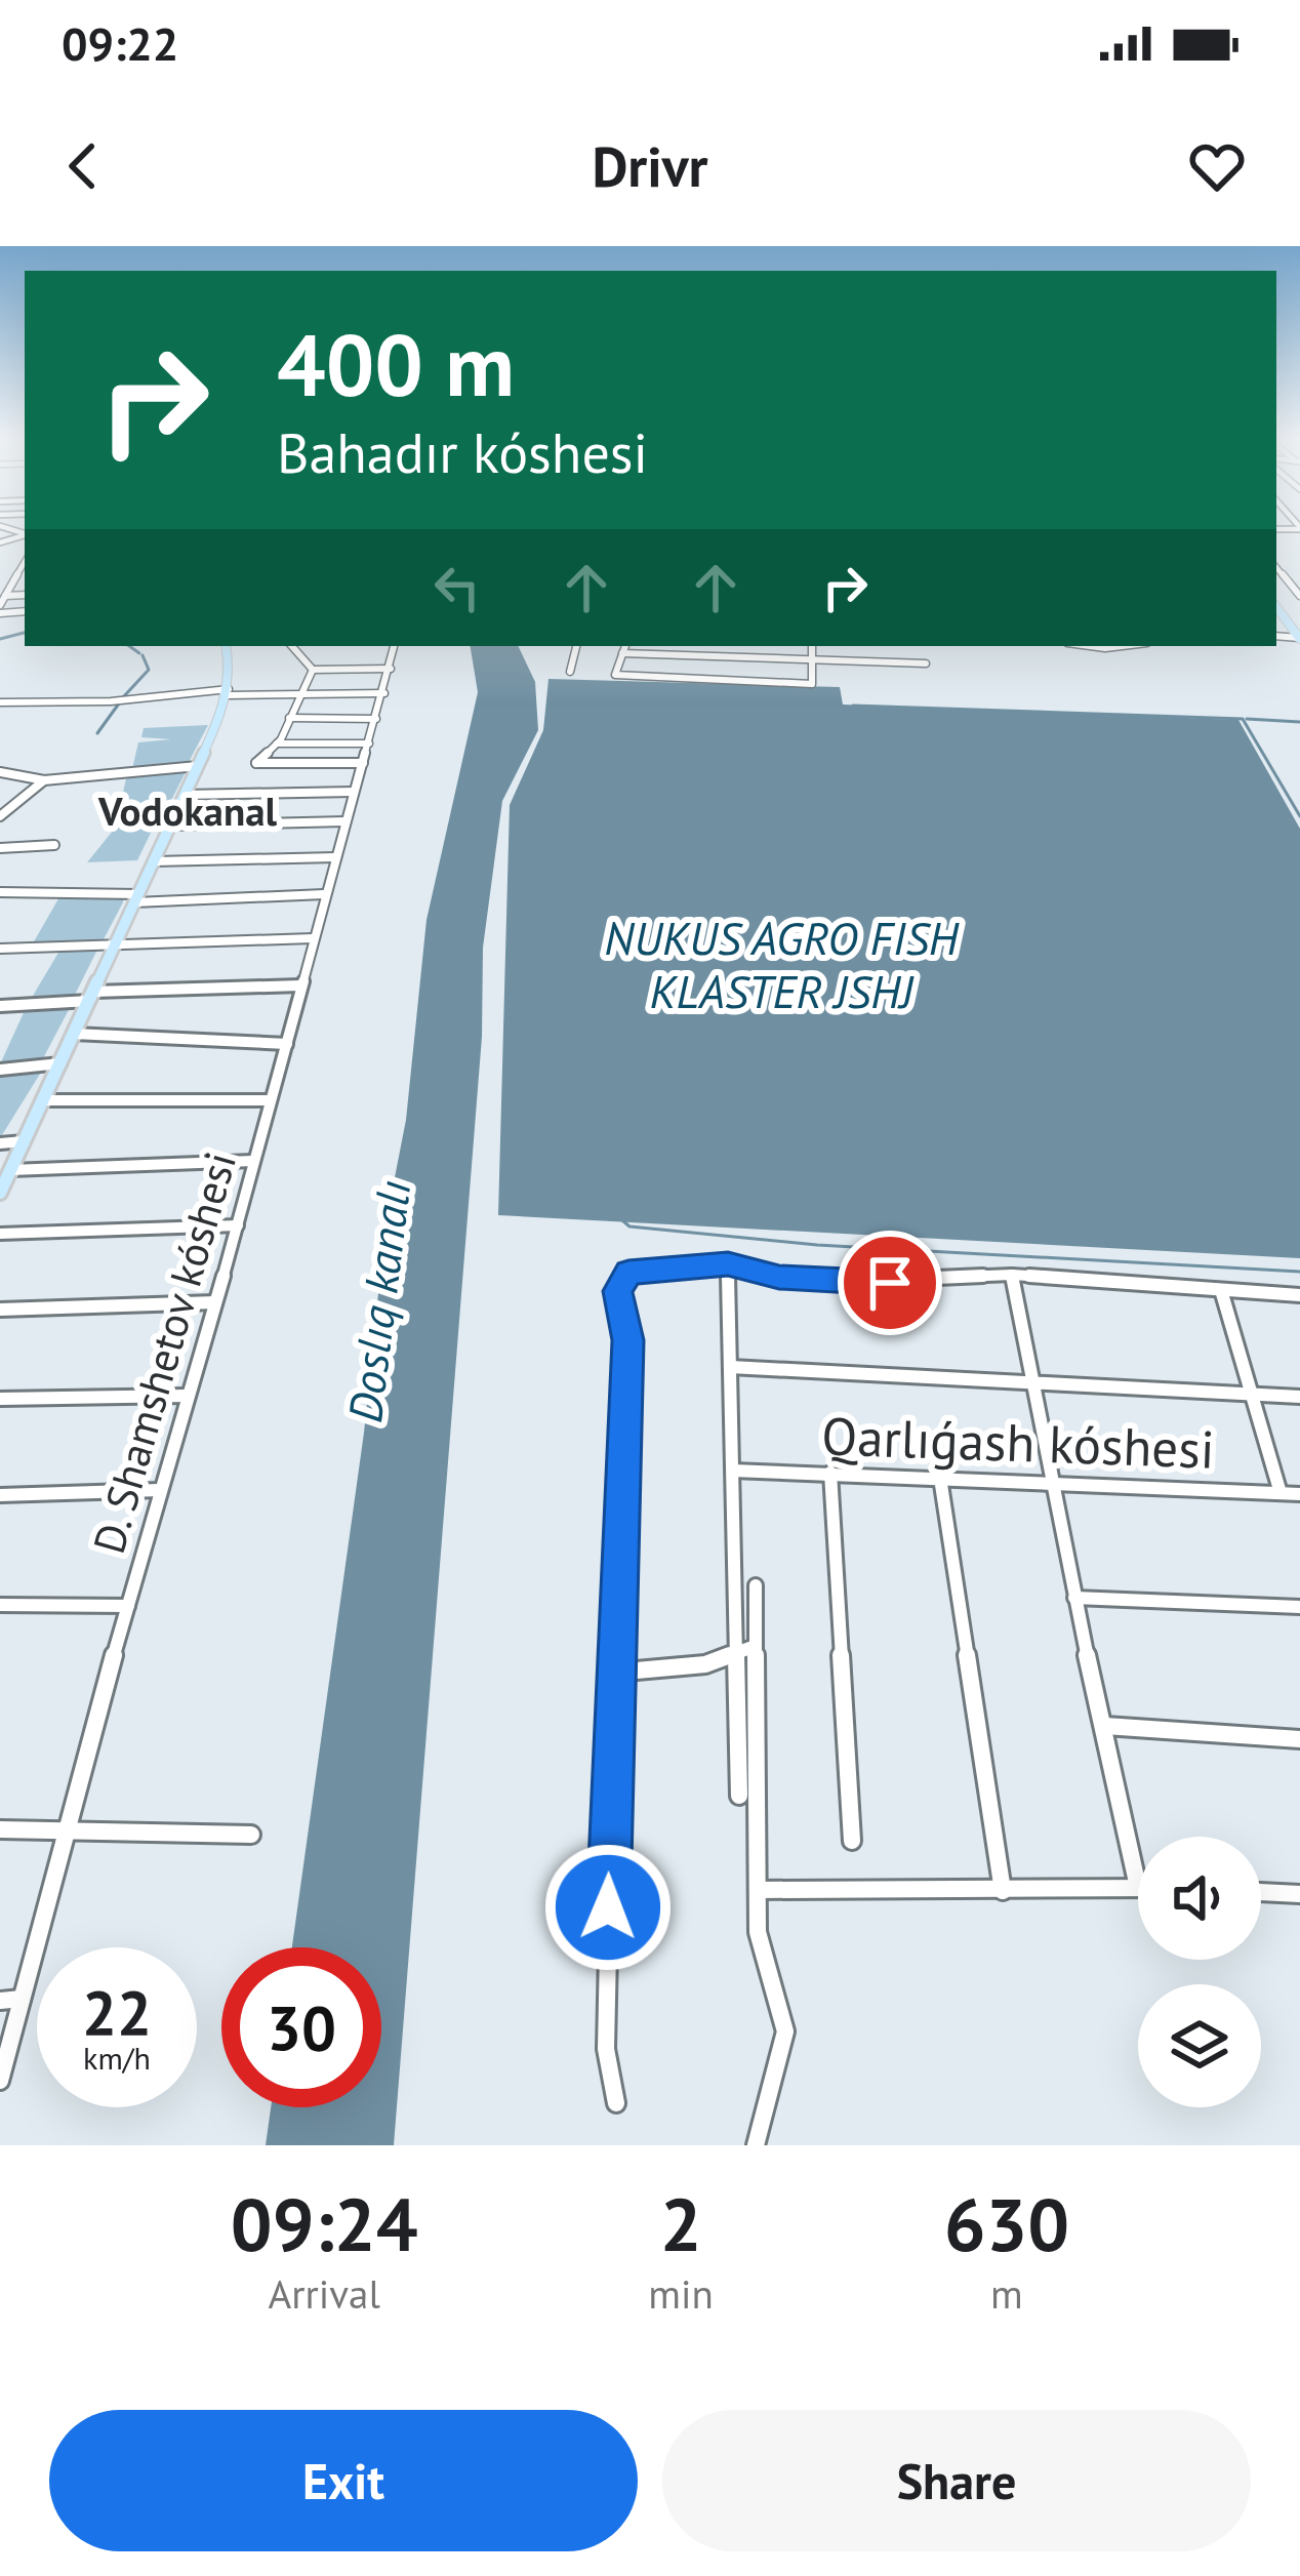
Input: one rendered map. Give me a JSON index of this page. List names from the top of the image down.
{
  "streets": {
    "street": ["D. Shamshetov kóshesi", "Qarlıǵash kóshesi"]
  },
  "districts": ["Vodokanal"],
  "water": ["NUKUS AGRO FISH KLASTER JSHJ", "Doslıq kanalı"],
  "page": {
    "status": "09:22",
    "header": "Drivr",
    "turn": ["400 m", "Bahadır kóshesi"],
    "speed": "22 km/h",
    "limit": "30",
    "eta": [
      "09:24",
      "Arrival",
      "2",
      "min",
      "630",
      "m"
    ],
    "buttons": ["Exit", "Share"]
  }
}
